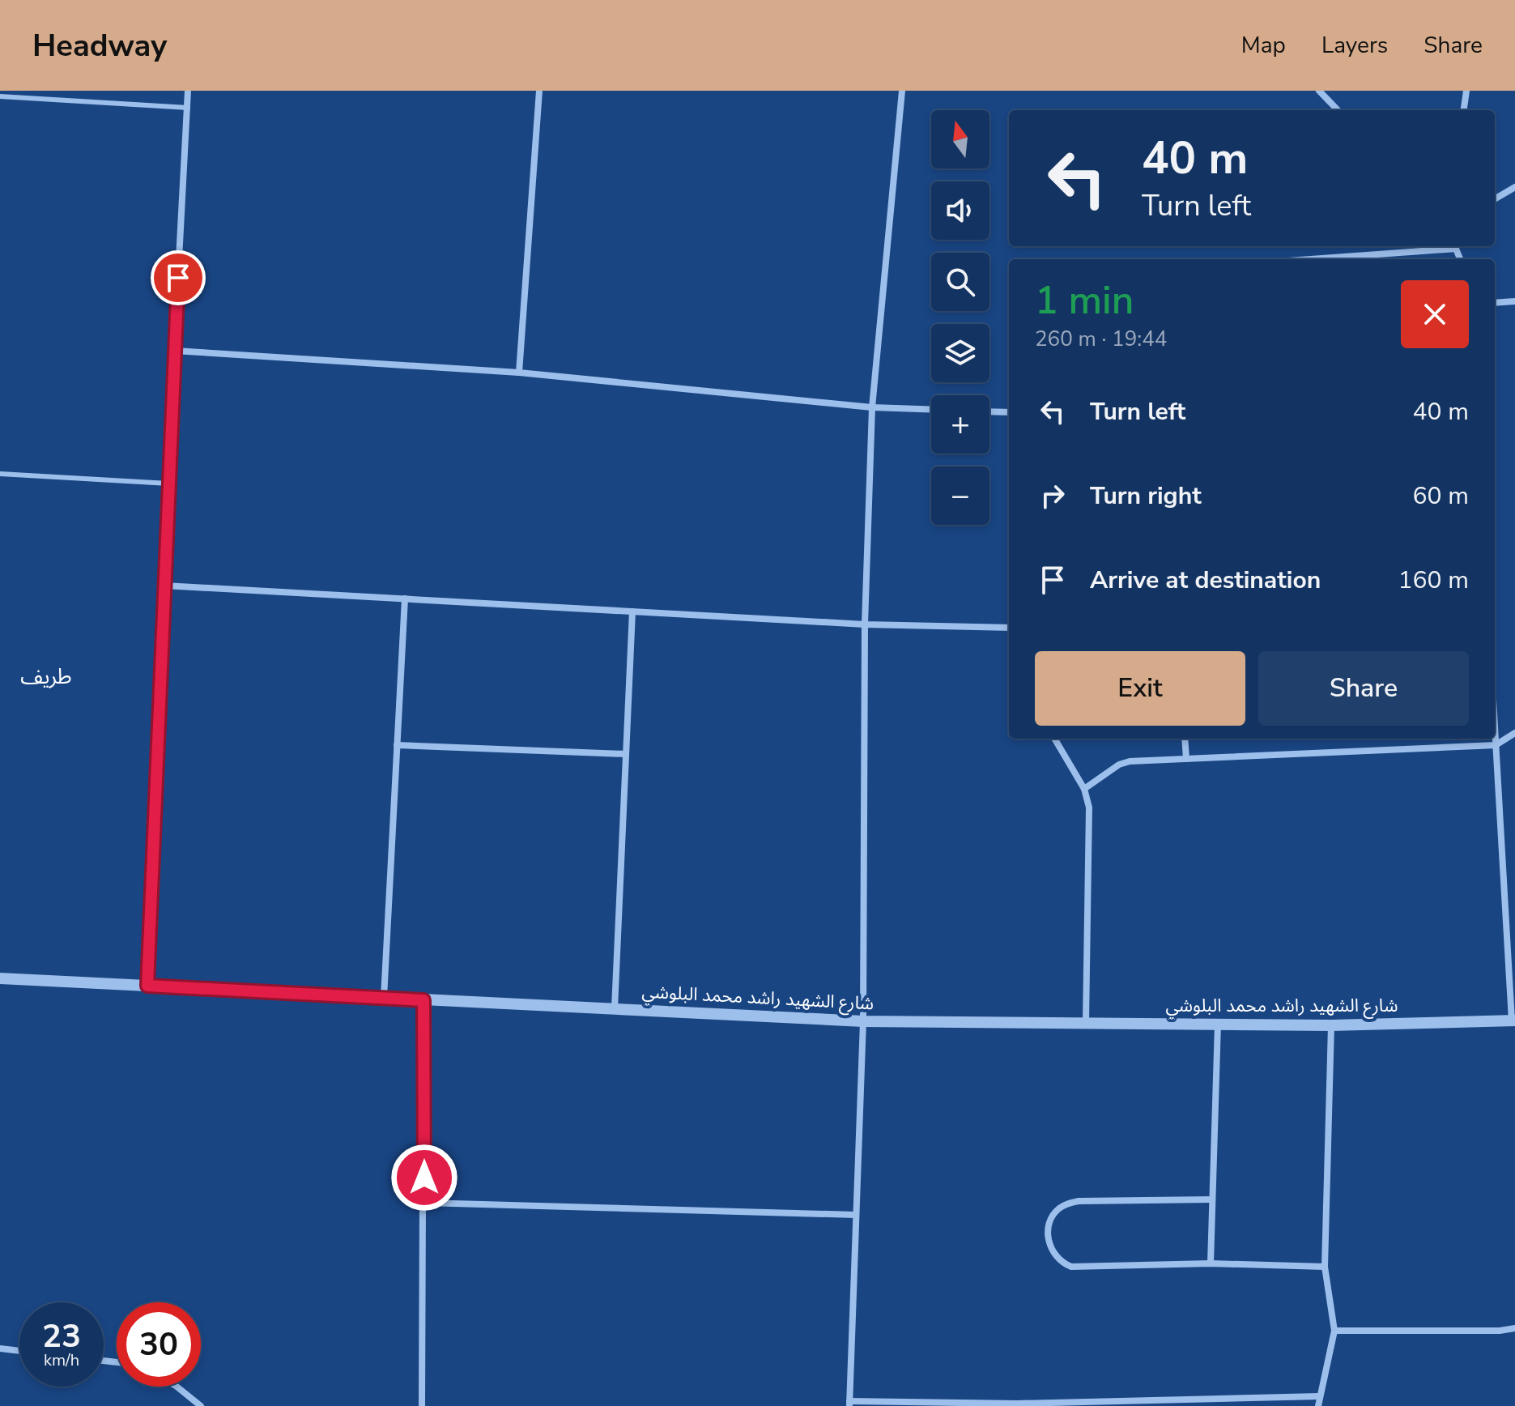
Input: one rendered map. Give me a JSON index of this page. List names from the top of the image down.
{
  "streets": {
    "street": ["شارع الشهيد راشد محمد البلوشي"]
  },
  "districts": ["طريف"],
  "north": "top",
  "page": {
    "header": "Headway",
    "nav": ["Map", "Layers", "Share"],
    "map_buttons": ["+", "−"],
    "turn": ["40 m", "Turn left"],
    "heading": ["1 min", "260 m · 19:44"],
    "list": [
      {
        "name": "Turn left",
        "value": "40 m"
      },
      {
        "name": "Turn right",
        "value": "60 m"
      },
      {
        "name": "Arrive at destination",
        "value": "160 m"
      }
    ],
    "buttons": ["Exit", "Share"],
    "speed": "23 km/h",
    "limit": "30"
  }
}
